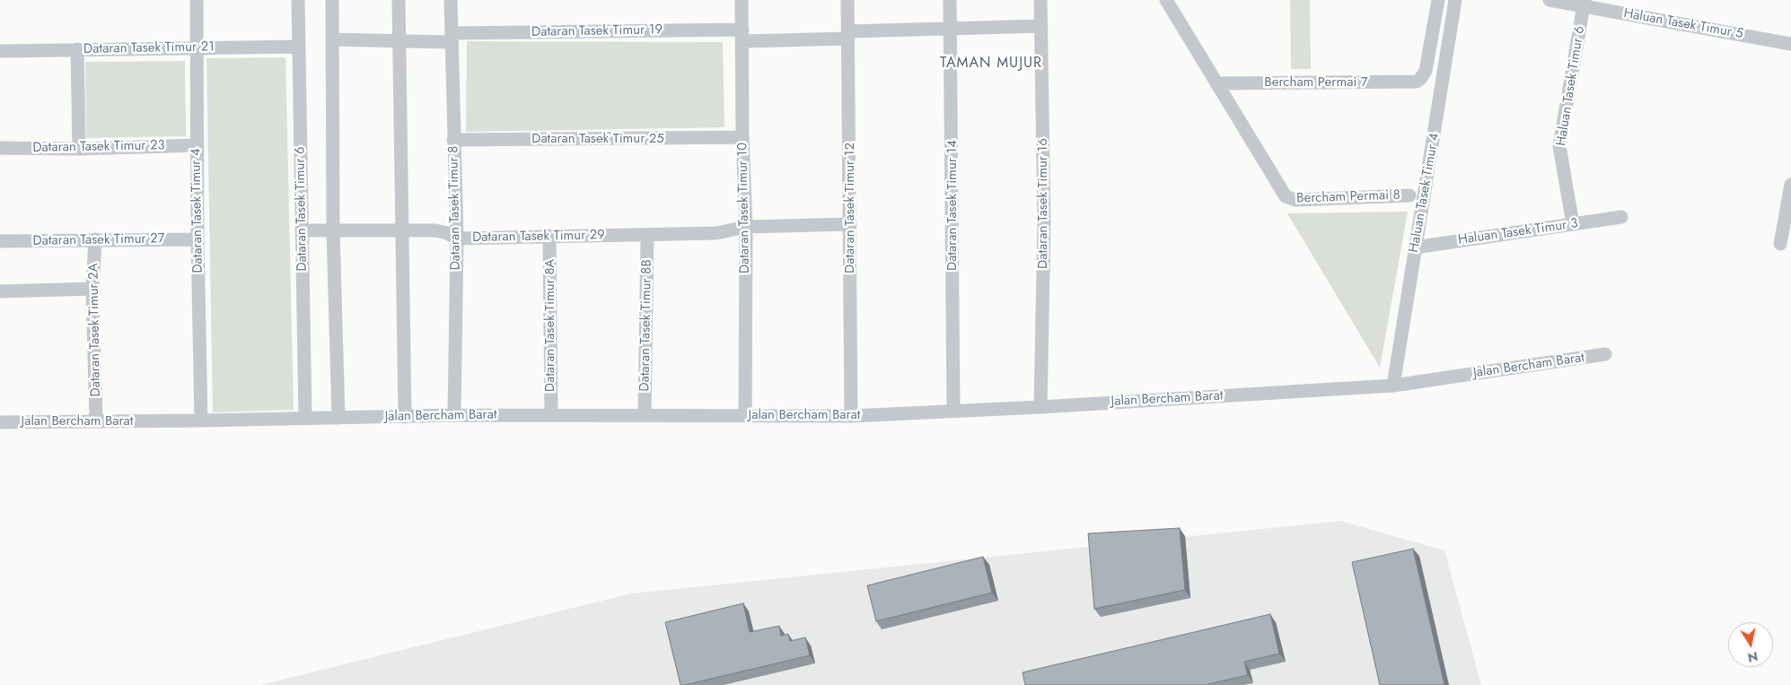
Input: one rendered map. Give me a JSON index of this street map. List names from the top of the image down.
{
  "streets": {
    "street": [
      "Haluan Tasek Timur 5",
      "Dataran Tasek Timur 19",
      "Dataran Tasek Timur 21",
      "Bercham Permai 7",
      "Haluan Tasek Timur 6",
      "Dataran Tasek Timur 25",
      "Dataran Tasek Timur 23",
      "Haluan Tasek Timur 4",
      "Bercham Permai 8",
      "Dataran Tasek Timur 16",
      "Dataran Tasek Timur 14",
      "Dataran Tasek Timur 8",
      "Dataran Tasek Timur 10",
      "Dataran Tasek Timur 12",
      "Dataran Tasek Timur 6",
      "Dataran Tasek Timur 4",
      "Haluan Tasek Timur 3",
      "Dataran Tasek Timur 29",
      "Dataran Tasek Timur 27",
      "Dataran Tasek Timur 8A",
      "Dataran Tasek Timur 8B",
      "Dataran Tasek Timur 2A",
      "Jalan Bercham Barat"
    ]
  },
  "crossings": [
    ["Haluan Tasek Timur 5", "Haluan Tasek Timur 6"],
    ["Dataran Tasek Timur 19", "Dataran Tasek Timur 16"],
    ["Dataran Tasek Timur 19", "Dataran Tasek Timur 14"],
    ["Dataran Tasek Timur 19", "Dataran Tasek Timur 8"],
    ["Dataran Tasek Timur 19", "Dataran Tasek Timur 10"],
    ["Dataran Tasek Timur 19", "Dataran Tasek Timur 12"],
    ["Dataran Tasek Timur 21", "Dataran Tasek Timur 6"],
    ["Dataran Tasek Timur 21", "Dataran Tasek Timur 4"],
    ["Bercham Permai 7", "Bercham Permai 8"],
    ["Haluan Tasek Timur 6", "Haluan Tasek Timur 3"],
    ["Dataran Tasek Timur 25", "Dataran Tasek Timur 8"],
    ["Dataran Tasek Timur 25", "Dataran Tasek Timur 10"],
    ["Dataran Tasek Timur 23", "Dataran Tasek Timur 4"],
    ["Haluan Tasek Timur 4", "Haluan Tasek Timur 3"],
    ["Haluan Tasek Timur 4", "Jalan Bercham Barat"],
    ["Dataran Tasek Timur 16", "Jalan Bercham Barat"],
    ["Dataran Tasek Timur 14", "Jalan Bercham Barat"],
    ["Dataran Tasek Timur 8", "Dataran Tasek Timur 29"],
    ["Dataran Tasek Timur 8", "Jalan Bercham Barat"],
    ["Dataran Tasek Timur 10", "Dataran Tasek Timur 29"],
    ["Dataran Tasek Timur 10", "Jalan Bercham Barat"],
    ["Dataran Tasek Timur 12", "Dataran Tasek Timur 29"],
    ["Dataran Tasek Timur 12", "Jalan Bercham Barat"],
    ["Dataran Tasek Timur 6", "Dataran Tasek Timur 29"],
    ["Dataran Tasek Timur 6", "Jalan Bercham Barat"],
    ["Dataran Tasek Timur 4", "Dataran Tasek Timur 27"],
    ["Dataran Tasek Timur 4", "Jalan Bercham Barat"],
    ["Dataran Tasek Timur 29", "Dataran Tasek Timur 8A"],
    ["Dataran Tasek Timur 29", "Dataran Tasek Timur 8B"],
    ["Dataran Tasek Timur 27", "Dataran Tasek Timur 2A"],
    ["Dataran Tasek Timur 8A", "Jalan Bercham Barat"],
    ["Dataran Tasek Timur 8B", "Jalan Bercham Barat"],
    ["Dataran Tasek Timur 2A", "Jalan Bercham Barat"]
  ],
  "districts": ["TAMAN MUJUR"],
  "north": "bottom"
}
